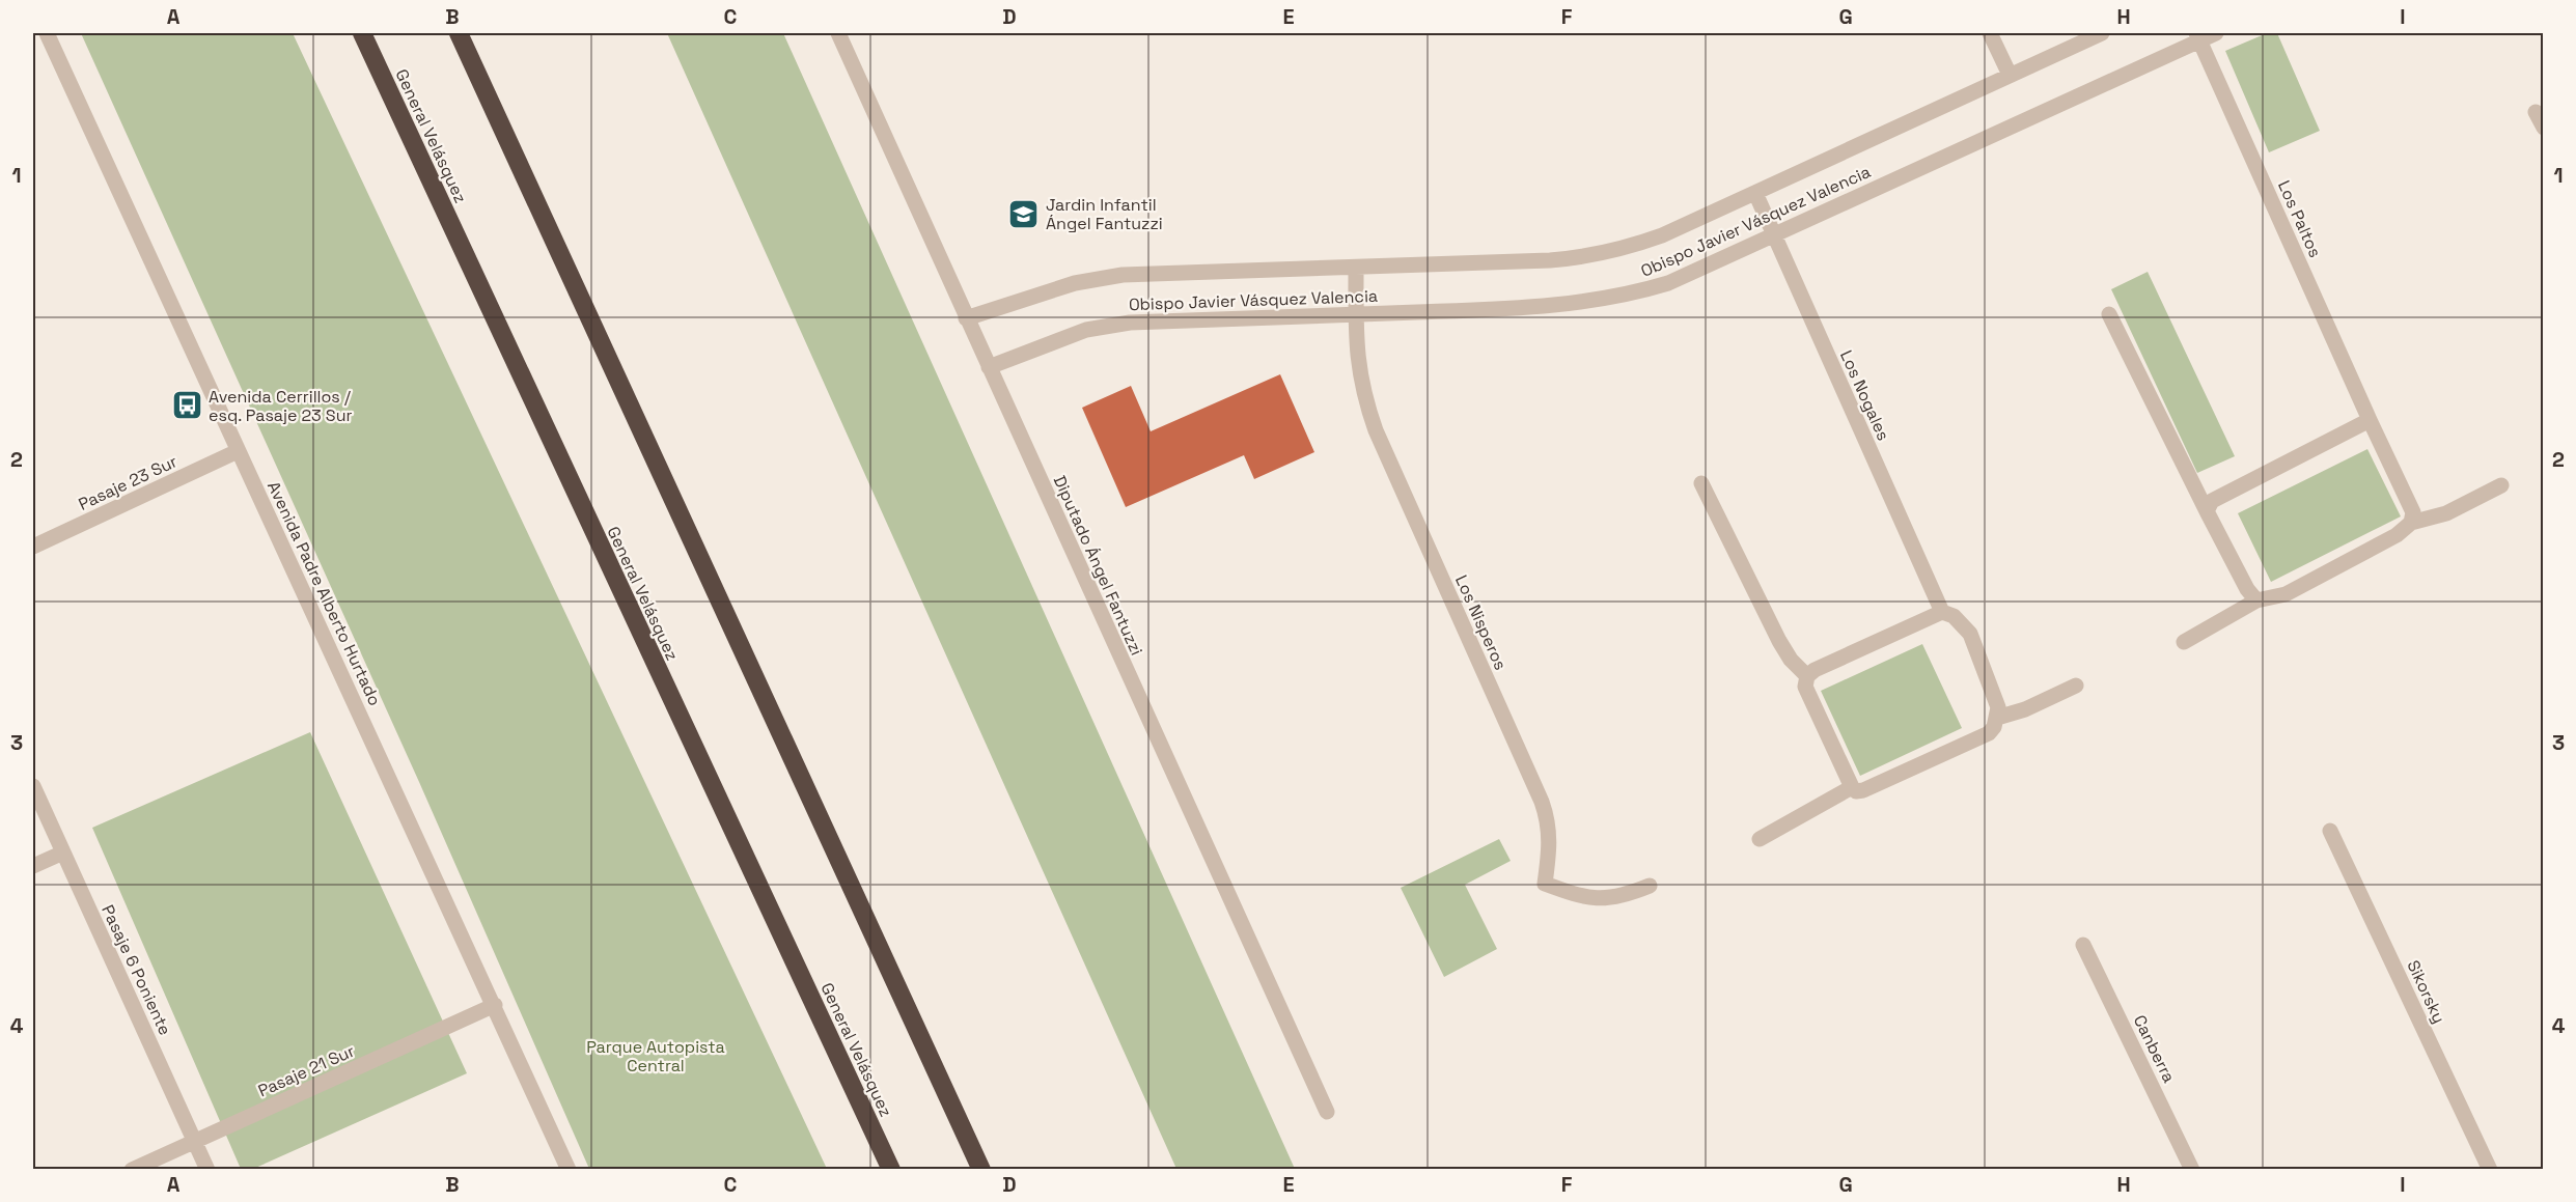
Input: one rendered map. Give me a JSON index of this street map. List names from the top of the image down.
{
  "streets": {
    "highway": ["General Velásquez"],
    "street": [
      "Los Paltos",
      "Obispo Javier Vásquez Valencia",
      "Los Nogales",
      "Pasaje 23 Sur",
      "Diputado Ángel Fantuzzi",
      "Avenida Padre Alberto Hurtado",
      "Los Nisperos",
      "Pasaje 6 Poniente",
      "Sikorsky",
      "Canberra",
      "Pasaje 21 Sur"
    ]
  },
  "crossings": [
    ["Los Paltos", "Obispo Javier Vásquez Valencia"],
    ["Obispo Javier Vásquez Valencia", "Los Nogales"],
    ["Obispo Javier Vásquez Valencia", "Diputado Ángel Fantuzzi"],
    ["Obispo Javier Vásquez Valencia", "Los Nisperos"],
    ["Pasaje 23 Sur", "Avenida Padre Alberto Hurtado"],
    ["Avenida Padre Alberto Hurtado", "Pasaje 21 Sur"],
    ["Pasaje 6 Poniente", "Pasaje 21 Sur"]
  ],
  "parks": ["Parque Autopista Central"],
  "places": {
    "school or university": ["Jardin Infantil Ángel Fantuzzi"],
    "bus stop": ["Avenida Cerrillos / esq. Pasaje 23 Sur"]
  },
  "grid": {
    "columns": [
      "A",
      "B",
      "C",
      "D",
      "E",
      "F",
      "G",
      "H",
      "I"
    ],
    "rows": [
      "1",
      "2",
      "3",
      "4"
    ]
  }
}
